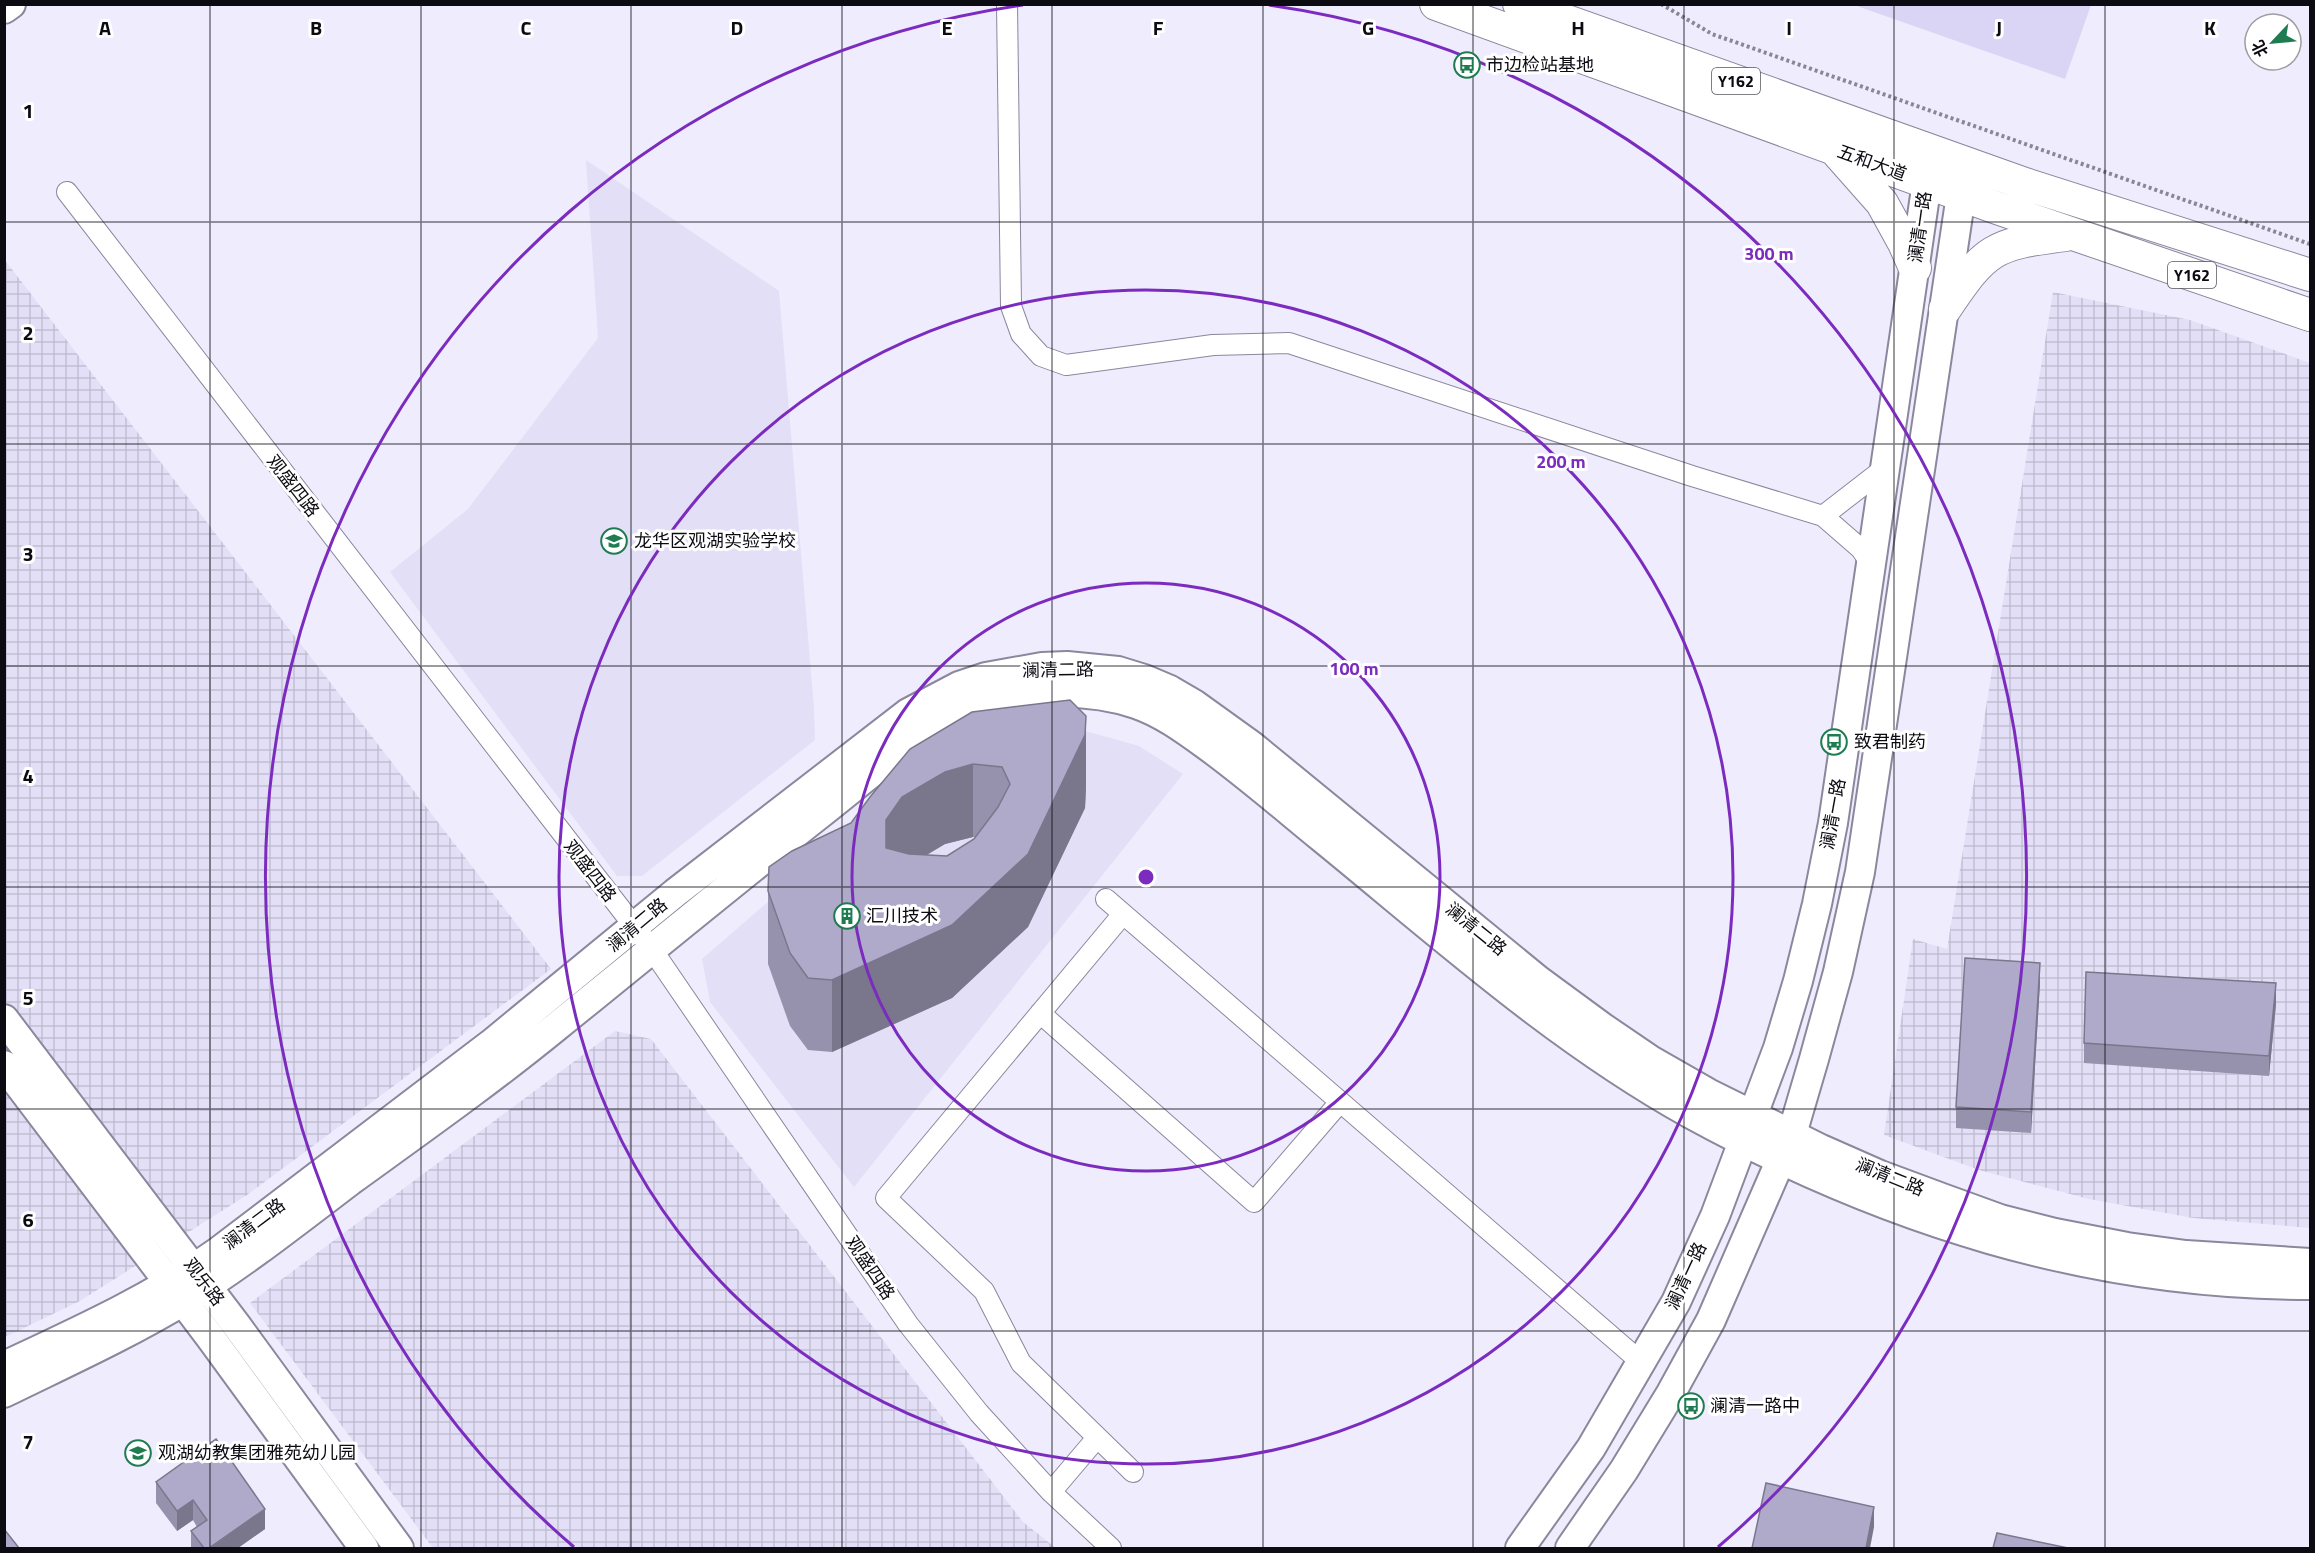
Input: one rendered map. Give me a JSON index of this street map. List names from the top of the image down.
{
  "streets": {
    "main road": ["Y162", "五和大道"],
    "street": [
      "澜清一路",
      "观盛四路",
      "澜清二路",
      "观乐路"
    ]
  },
  "crossings": [
    ["五和大道", "澜清一路"],
    ["澜清一路", "澜清二路"],
    ["观盛四路", "澜清二路"],
    ["澜清二路", "观乐路"]
  ],
  "places": {
    "bus stop": ["市边检站基地", "致君制药", "澜清一路中"],
    "school or university": ["龙华区观湖实验学校", "观湖幼教集团雅苑幼儿园"],
    "building": ["汇川技术"]
  },
  "north": "bottom left",
  "grid": {
    "columns": [
      "A",
      "B",
      "C",
      "D",
      "E",
      "F",
      "G",
      "H",
      "I",
      "J",
      "K"
    ],
    "rows": [
      "1",
      "2",
      "3",
      "4",
      "5",
      "6",
      "7"
    ]
  },
  "rings": ["300 m", "200 m", "100 m"]
}
